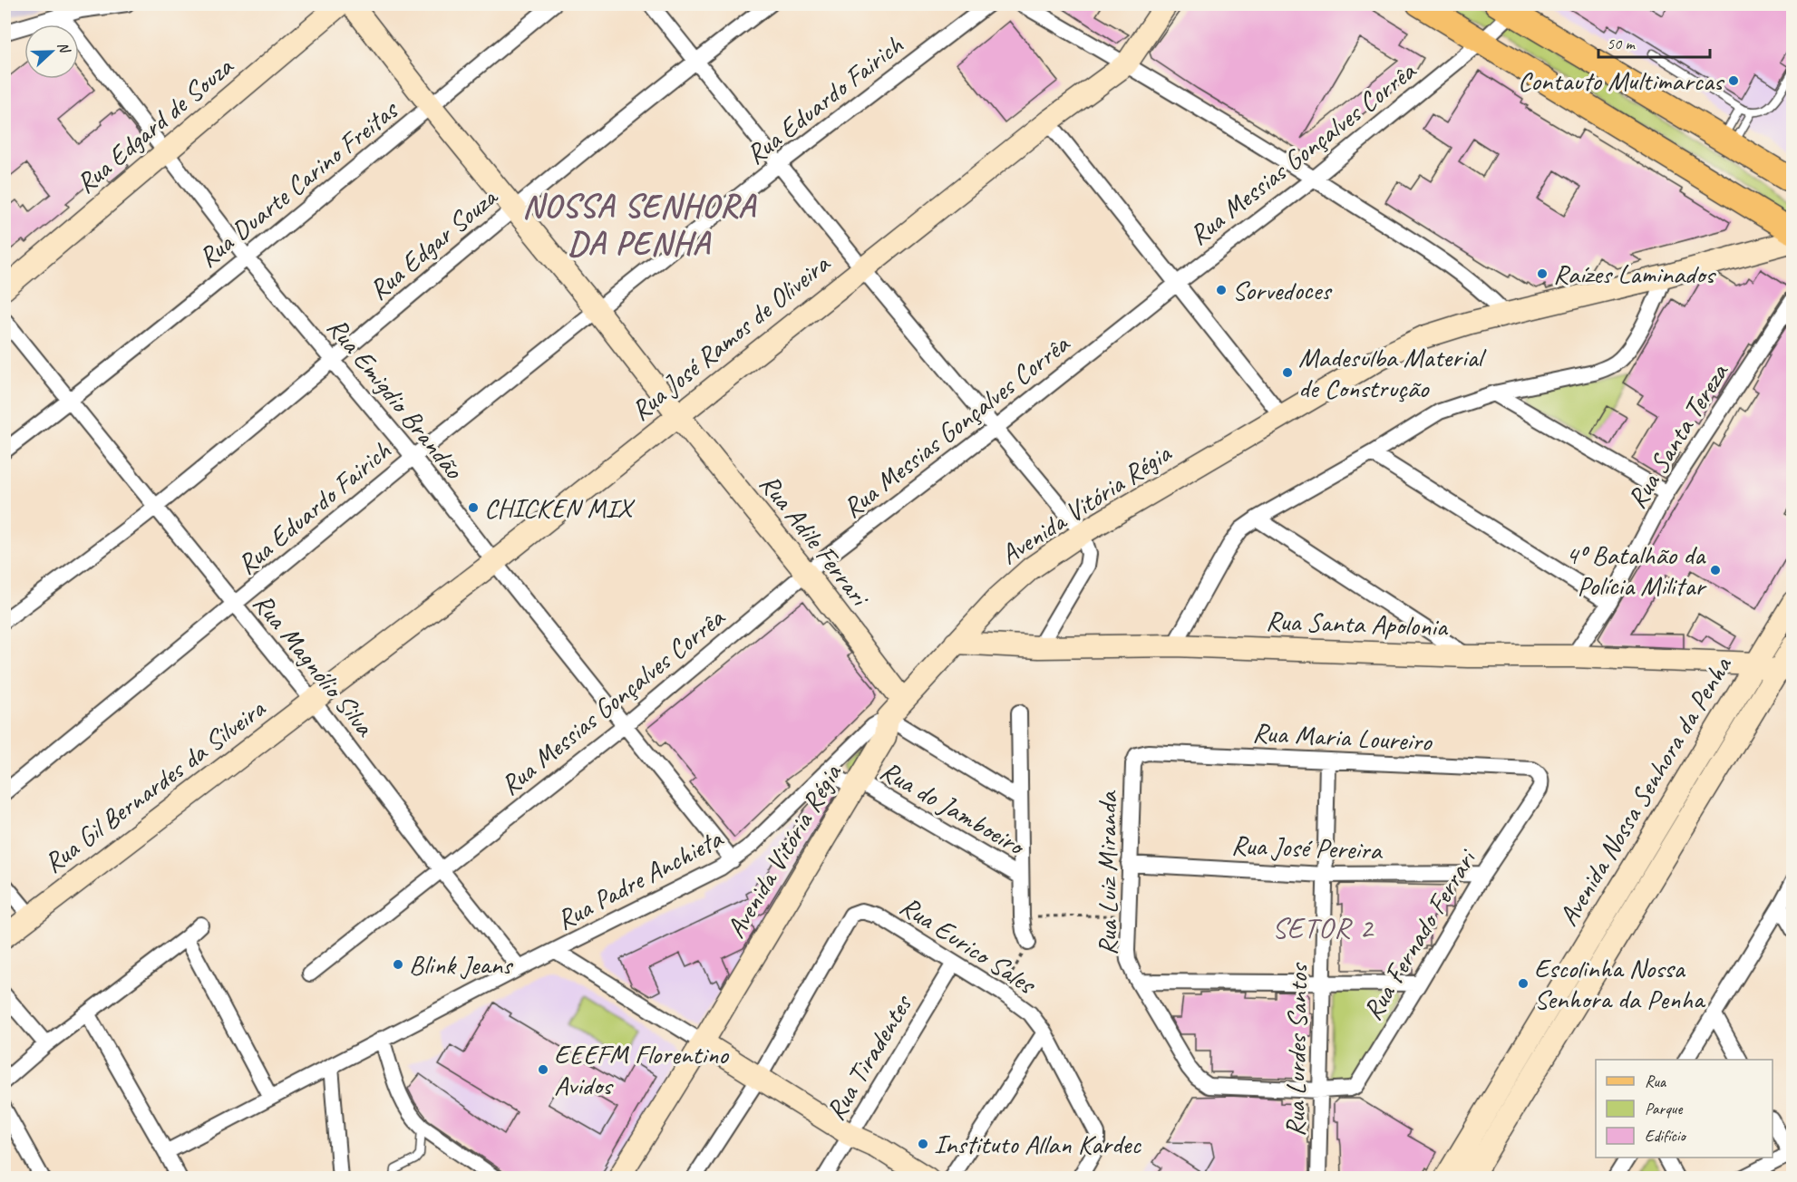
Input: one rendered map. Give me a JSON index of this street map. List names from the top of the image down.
{
  "streets": {
    "street": [
      "Rua Eduardo Fairich",
      "Rua Edgard de Souza",
      "Rua Messias Gonçalves Corrêa",
      "Rua Duarte Carino Freitas",
      "Rua Edgar Souza",
      "Rua José Ramos de Oliveira",
      "Rua Emigdio Brandão",
      "Rua Santa Tereza",
      "Avenida Vitória Régia",
      "Rua Adile Ferrari",
      "Rua Santa Apolonia",
      "Rua Magnólio Silva",
      "Rua Maria Loureiro",
      "Rua Gil Bernardes da Silveira",
      "Avenida Nossa Senhora da Penha",
      "Rua do Jamboeiro",
      "Rua José Pereira",
      "Rua Luiz Miranda",
      "Rua Padre Anchieta",
      "Rua Fernado Ferrari",
      "Rua Eurico Sales",
      "Rua Lurdes Santos",
      "Rua Tiradentes"
    ]
  },
  "crossings": [
    ["Rua Eduardo Fairich", "Rua Emigdio Brandão"],
    ["Rua Eduardo Fairich", "Rua Adile Ferrari"],
    ["Rua Eduardo Fairich", "Rua Magnólio Silva"],
    ["Rua Edgard de Souza", "Rua Emigdio Brandão"],
    ["Rua Messias Gonçalves Corrêa", "Rua Emigdio Brandão"],
    ["Rua Messias Gonçalves Corrêa", "Rua Adile Ferrari"],
    ["Rua Messias Gonçalves Corrêa", "Rua Magnólio Silva"],
    ["Rua Duarte Carino Freitas", "Rua Emigdio Brandão"],
    ["Rua Duarte Carino Freitas", "Rua Adile Ferrari"],
    ["Rua Duarte Carino Freitas", "Rua Magnólio Silva"],
    ["Rua Edgar Souza", "Rua Emigdio Brandão"],
    ["Rua Edgar Souza", "Rua Adile Ferrari"],
    ["Rua Edgar Souza", "Rua Magnólio Silva"],
    ["Rua José Ramos de Oliveira", "Rua Emigdio Brandão"],
    ["Rua José Ramos de Oliveira", "Rua Adile Ferrari"],
    ["Rua José Ramos de Oliveira", "Rua Magnólio Silva"],
    ["Rua José Ramos de Oliveira", "Rua Gil Bernardes da Silveira"],
    ["Rua Emigdio Brandão", "Rua Padre Anchieta"],
    ["Rua Santa Tereza", "Rua Santa Apolonia"],
    ["Avenida Vitória Régia", "Rua Adile Ferrari"],
    ["Avenida Vitória Régia", "Rua Santa Apolonia"],
    ["Avenida Vitória Régia", "Rua do Jamboeiro"],
    ["Avenida Vitória Régia", "Rua Padre Anchieta"],
    ["Rua Santa Apolonia", "Avenida Nossa Senhora da Penha"],
    ["Rua Magnólio Silva", "Rua Gil Bernardes da Silveira"],
    ["Rua Magnólio Silva", "Rua Padre Anchieta"],
    ["Rua Maria Loureiro", "Rua Luiz Miranda"],
    ["Rua Maria Loureiro", "Rua Fernado Ferrari"],
    ["Rua Maria Loureiro", "Rua Lurdes Santos"],
    ["Rua do Jamboeiro", "Rua Padre Anchieta"],
    ["Rua José Pereira", "Rua Luiz Miranda"],
    ["Rua José Pereira", "Rua Fernado Ferrari"],
    ["Rua José Pereira", "Rua Lurdes Santos"],
    ["Rua Luiz Miranda", "Rua Fernado Ferrari"],
    ["Rua Luiz Miranda", "Rua Lurdes Santos"],
    ["Rua Fernado Ferrari", "Rua Lurdes Santos"],
    ["Rua Eurico Sales", "Rua Tiradentes"]
  ],
  "districts": ["NOSSA SENHORA DA PENHA", "SETOR 2"],
  "places": [
    "Contauto Multimarcas",
    "Raízes Laminados",
    "Sorvedoces",
    "Madesulba Material de Construção",
    "CHICKEN MIX",
    "4º Batalhão da Polícia Militar",
    "Blink Jeans",
    "Escolinha Nossa Senhora da Penha",
    "EEEFM Florentino Avidos",
    "Instituto Allan Kardec"
  ],
  "legend": ["Rua", "Parque", "Edifício"],
  "scale_bar": "50 m",
  "north": "right"
}
